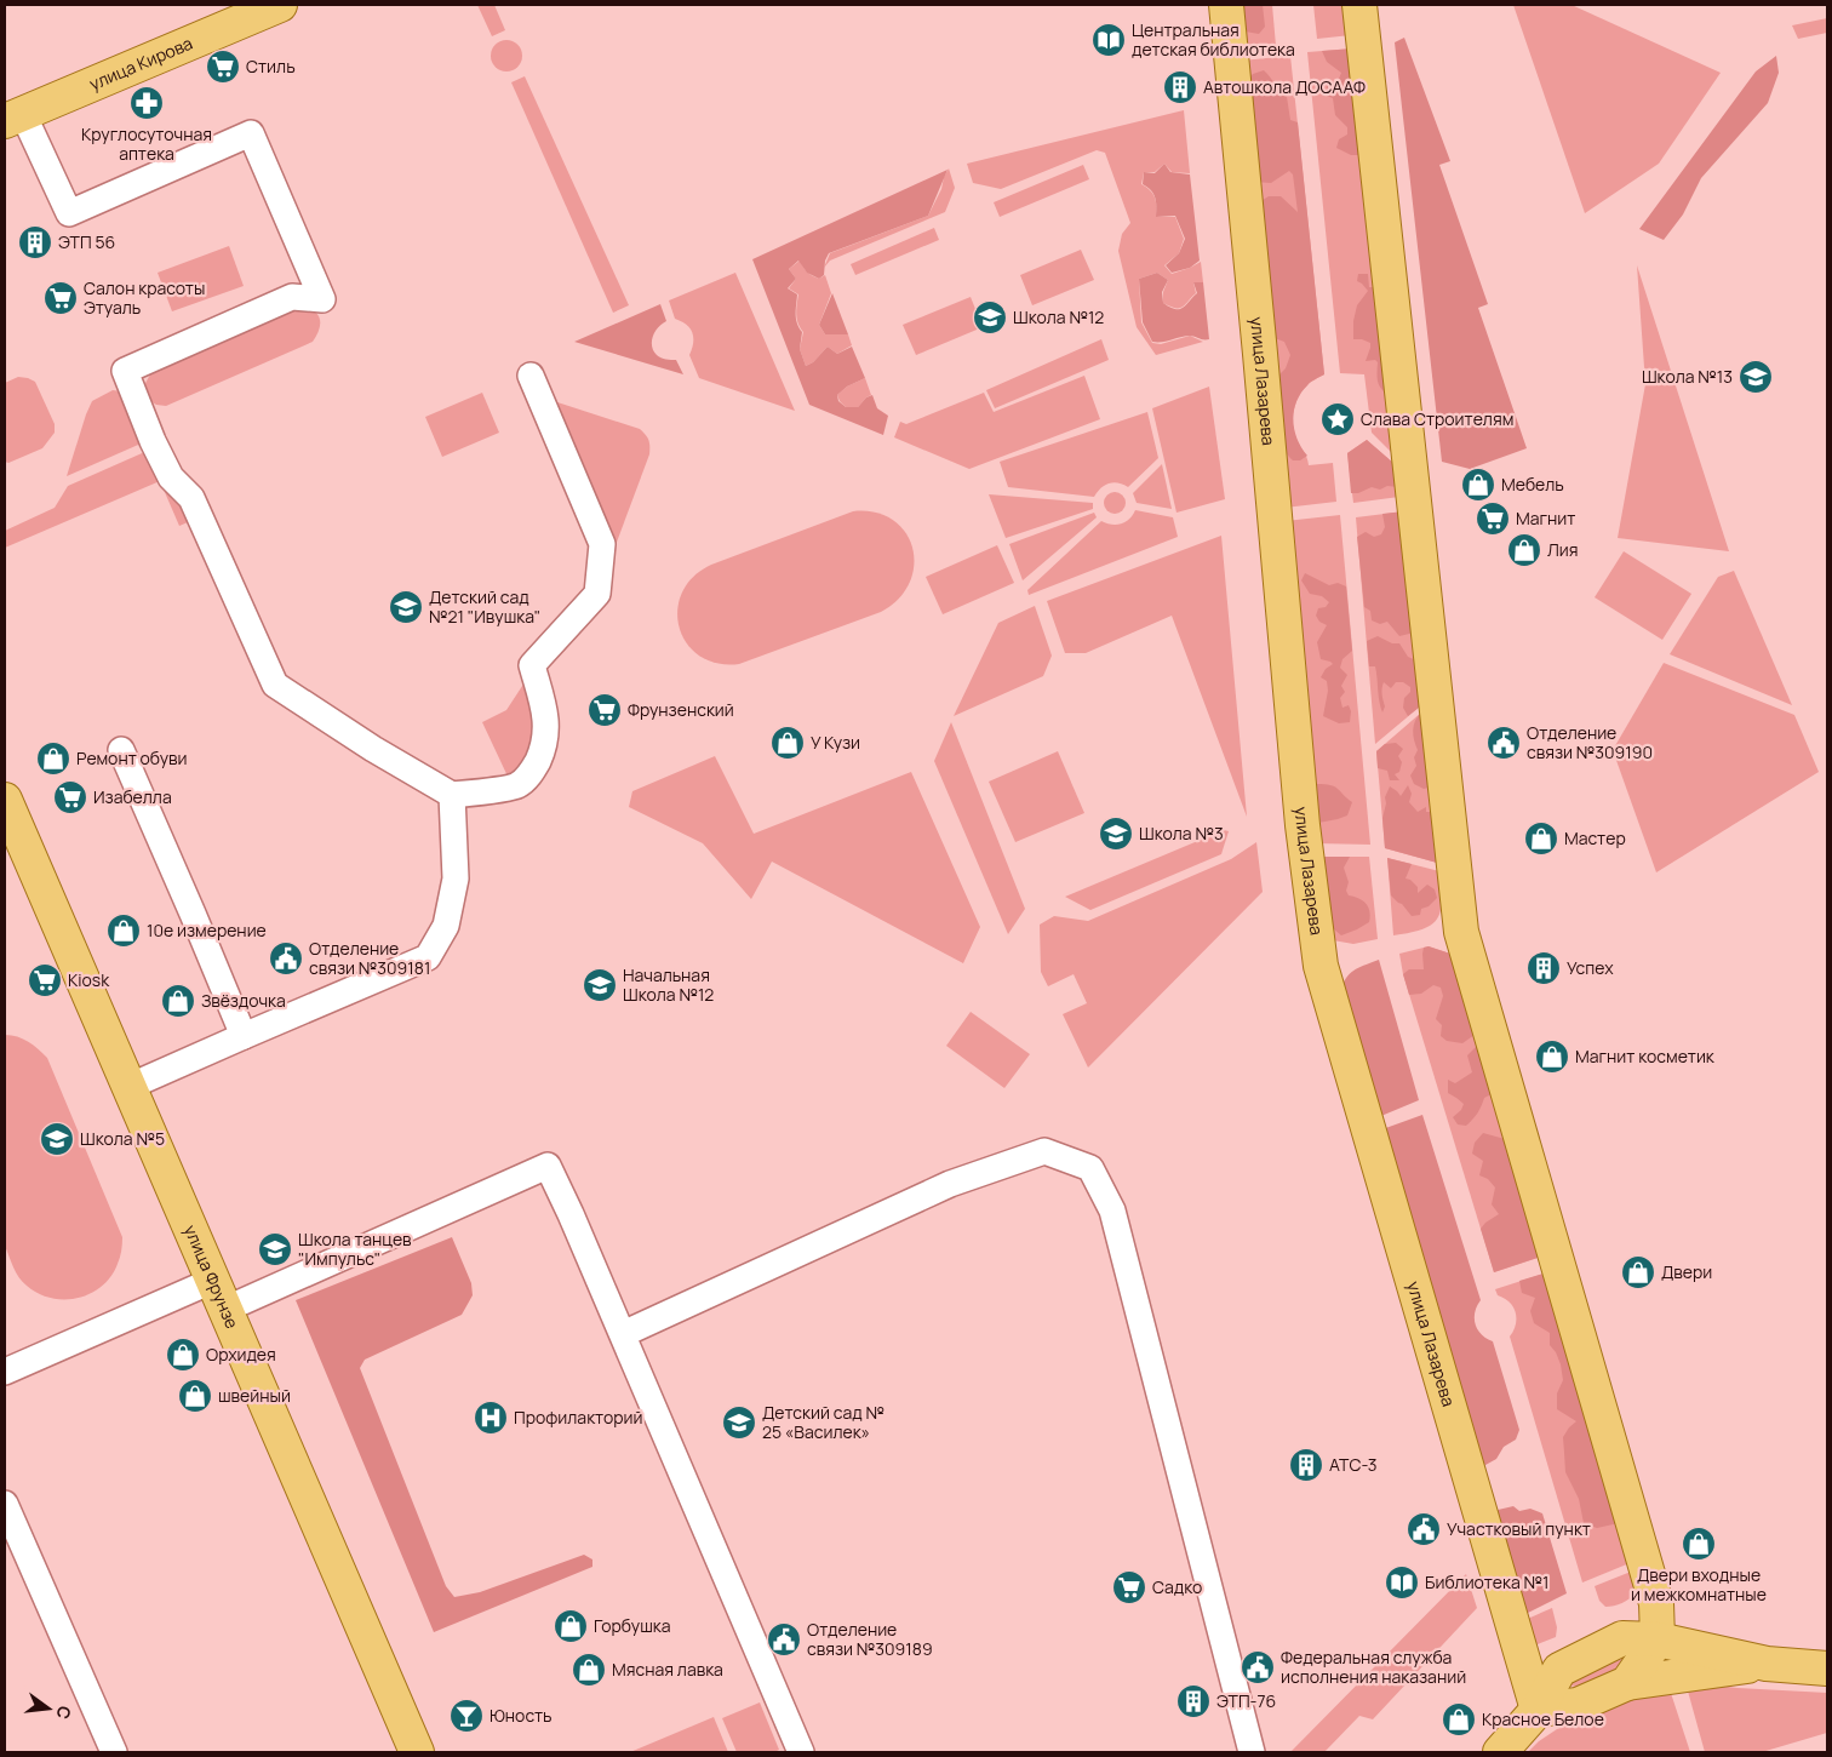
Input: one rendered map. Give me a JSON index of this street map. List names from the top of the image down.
{
  "streets": {
    "main road": ["улица Кирова", "улица Лазарева", "улица Фрунзе"]
  },
  "places": {
    "library": ["Центральная детская библиотека", "Библиотека №1"],
    "supermarket": [
      "Стиль",
      "Салон красоты Этуаль",
      "Магнит",
      "Фрунзенский",
      "Изабелла",
      "Kiosk",
      "Садко"
    ],
    "building": [
      "Автошкола ДОСААФ",
      "ЭТП 56",
      "Успех",
      "АТС-3",
      "ЭТП-76"
    ],
    "pharmacy": ["Круглосуточная аптека"],
    "school or university": [
      "Школа №12",
      "Школа №13",
      "Детский сад №21 \"Ивушка\"",
      "Школа №3",
      "Начальная Школа №12",
      "Школа №5",
      "Школа танцев \"Импульс\"",
      "Детский сад № 25 «Василек»"
    ],
    "place": ["Слава Строителям"],
    "shop": [
      "Мебель",
      "Лия",
      "У Кузи",
      "Ремонт обуви",
      "Мастер",
      "10е измерение",
      "Звёздочка",
      "Магнит косметик",
      "Двери",
      "Орхидея",
      "швейный",
      "Двери входные и межкомнатные",
      "Горбушка",
      "Мясная лавка",
      "Красное Белое"
    ],
    "public building": [
      "Отделение связи №309190",
      "Отделение связи №309181",
      "Участковый пункт",
      "Отделение связи №309189",
      "Федеральная служба исполнения наказаний"
    ],
    "hospital": ["Профилакторий"],
    "bar": ["Юность"]
  },
  "north": "right"
}
